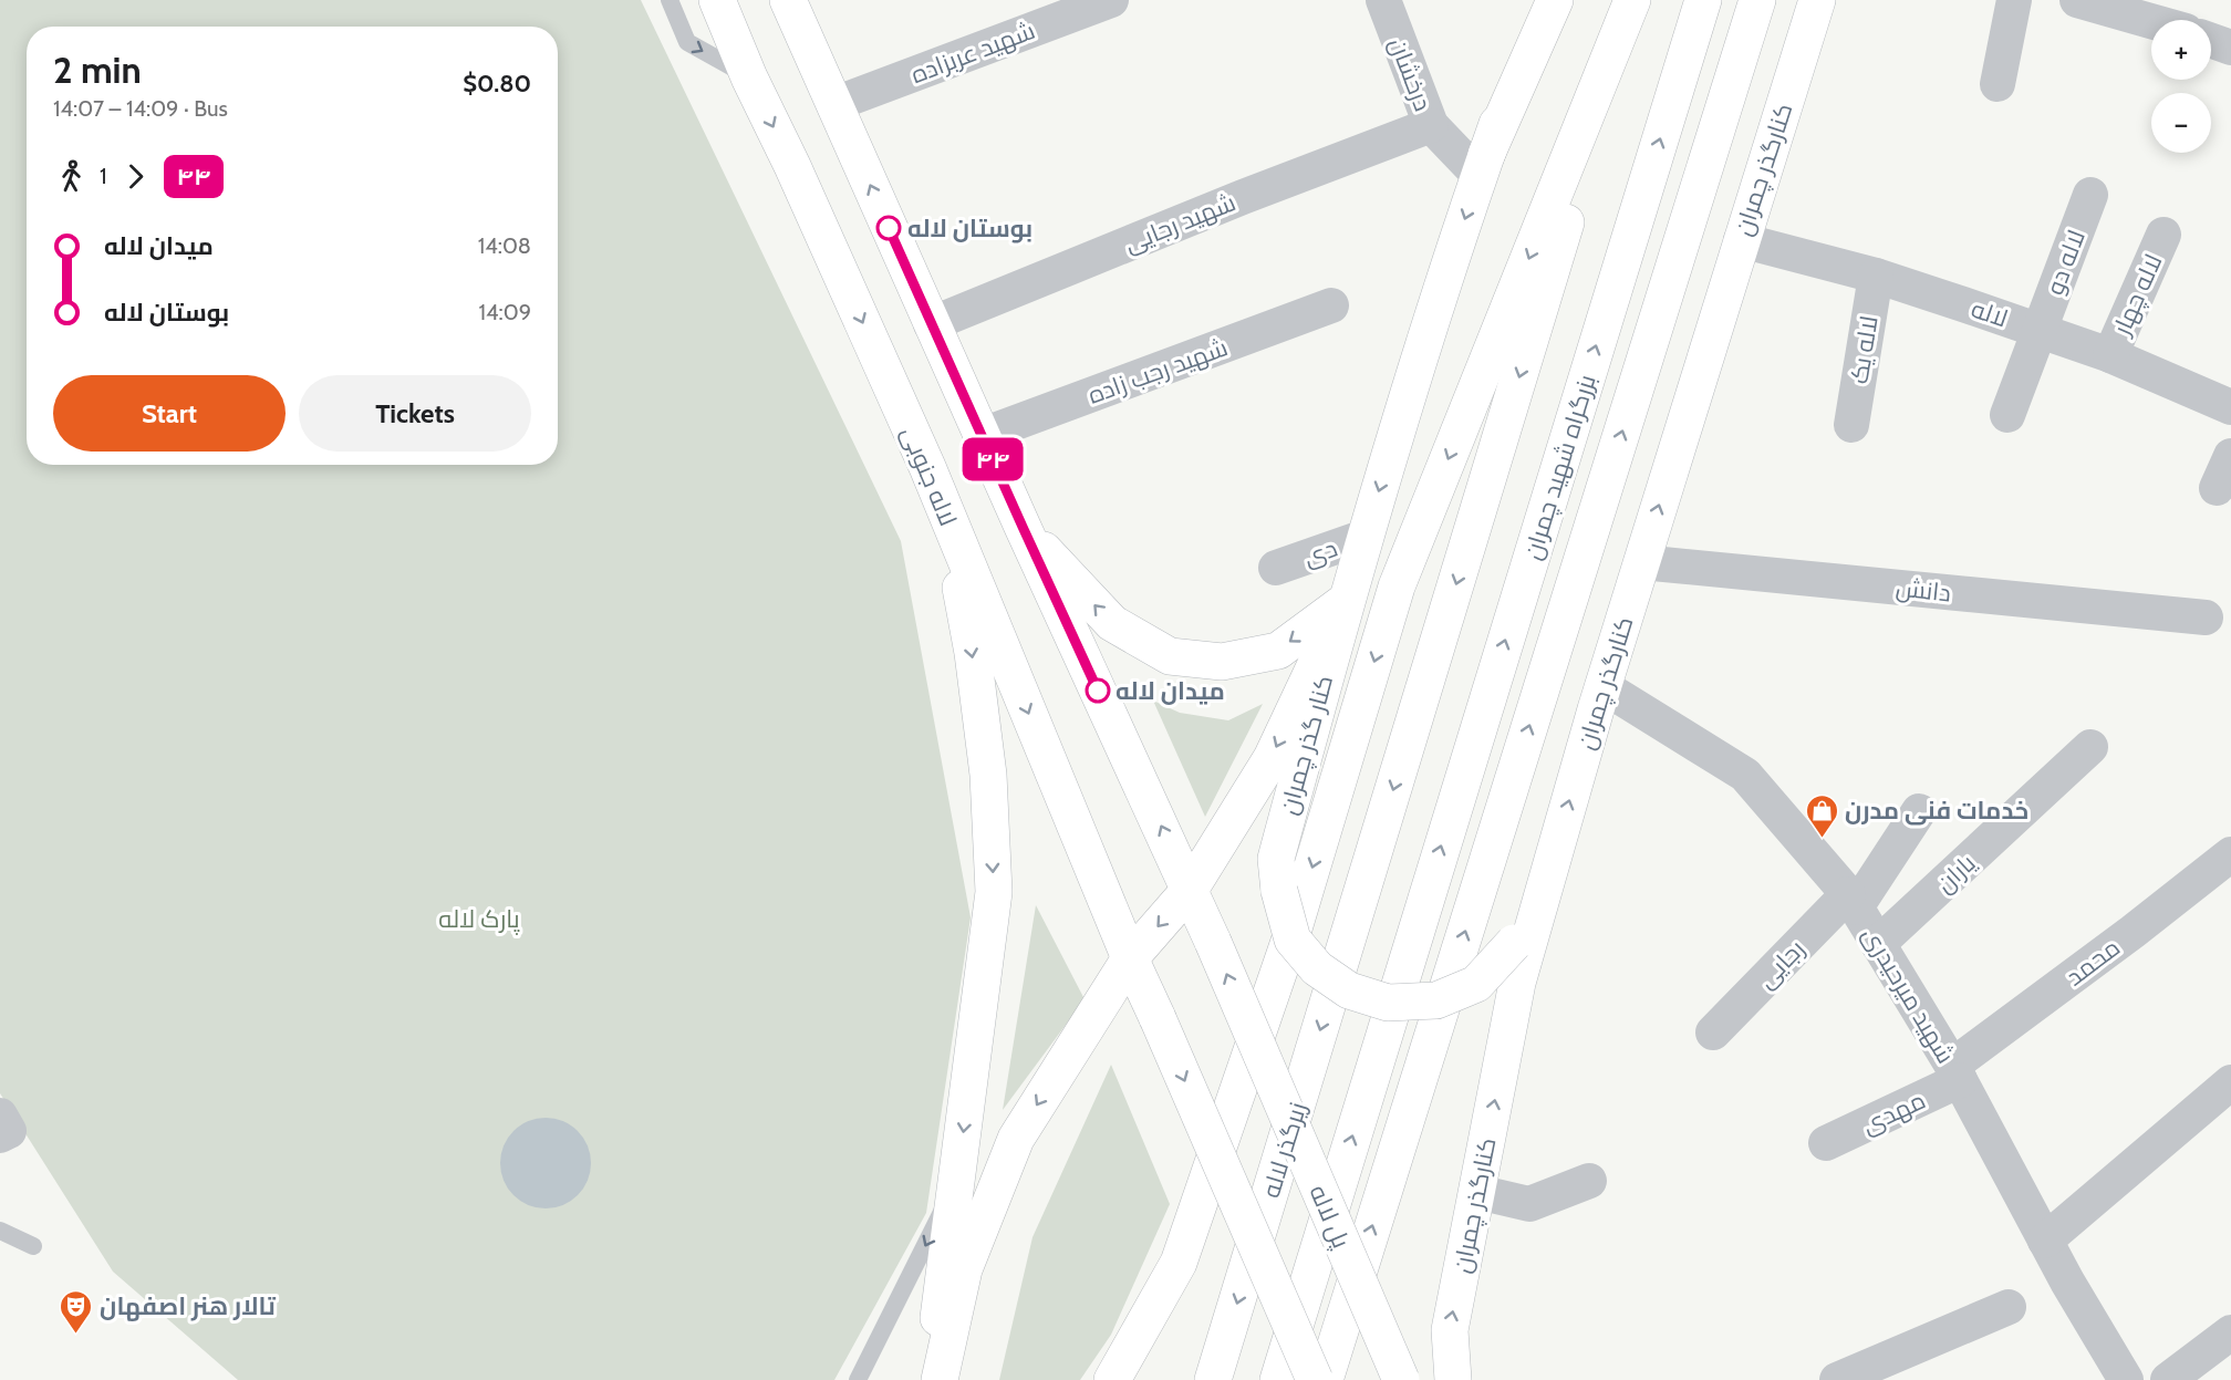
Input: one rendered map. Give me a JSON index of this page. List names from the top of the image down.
{
  "streets": {
    "main road": [
      "کنارگذر چمران",
      "بزرگراه شهید چمران",
      "لاله جنوبی",
      "کنار گذر چمران",
      "زیرگذر لاله",
      "پل لاله"
    ],
    "street": [
      "شهید عربزاده",
      "درخشان",
      "شهید رجایی",
      "لاله دو",
      "لاله چهار",
      "لاله",
      "لاله یک",
      "شهید رجب زاده",
      "دی",
      "دانش",
      "یاران",
      "محمد",
      "رجایی",
      "شهید میرحیدری",
      "مهدی"
    ]
  },
  "crossings": [
    ["درخشان", "شهید رجایی"],
    ["کنارگذر چمران", "لاله"],
    ["کنارگذر چمران", "دانش"],
    ["کنارگذر چمران", "کنار گذر چمران"],
    ["کنارگذر چمران", "شهید میرحیدری"],
    ["لاله دو", "لاله"],
    ["لاله چهار", "لاله"],
    ["لاله", "لاله یک"],
    ["یاران", "شهید میرحیدری"],
    ["محمد", "شهید میرحیدری"],
    ["محمد", "مهدی"],
    ["رجایی", "شهید میرحیدری"],
    ["شهید میرحیدری", "مهدی"]
  ],
  "parks": ["پارک لاله"],
  "places": {
    "other": ["بوستان لاله", "میدان لاله"],
    "shop": ["خدمات فنی مدرن"],
    "theatre": ["تالار هنر اصفهان"]
  },
  "lines": ["bus line ۴۴"],
  "page": {
    "on_map": "۴۴",
    "map_buttons": ["+", "−"],
    "heading": ["2 min", "14:07 – 14:09 · Bus", "$0.80"],
    "legs": ["1", "۴۴"],
    "list": [
      {
        "name": "میدان لاله",
        "value": "14:08"
      },
      {
        "name": "بوستان لاله",
        "value": "14:09"
      }
    ],
    "buttons": ["Start", "Tickets"]
  }
}
